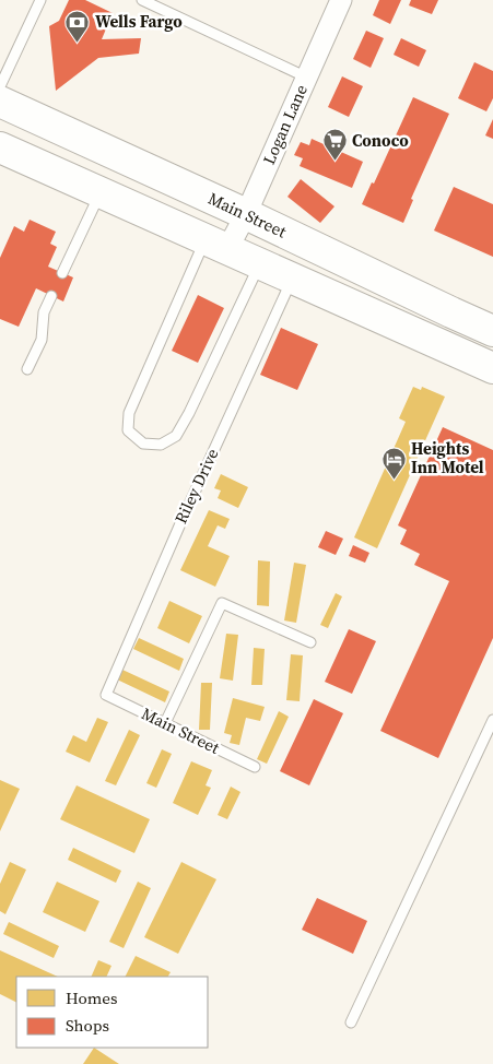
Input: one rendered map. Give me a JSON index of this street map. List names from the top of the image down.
{
  "streets": {
    "main road": ["Main Street"],
    "street": ["Logan Lane"],
    "lane": ["Riley Drive"]
  },
  "crossings": [
    ["Logan Lane", "Main Street"],
    ["Main Street", "Riley Drive"]
  ],
  "places": {
    "bank": ["Wells Fargo"],
    "supermarket": ["Conoco"],
    "hotel": ["Heights Inn Motel"]
  },
  "legend": ["Homes", "Shops"]
}
